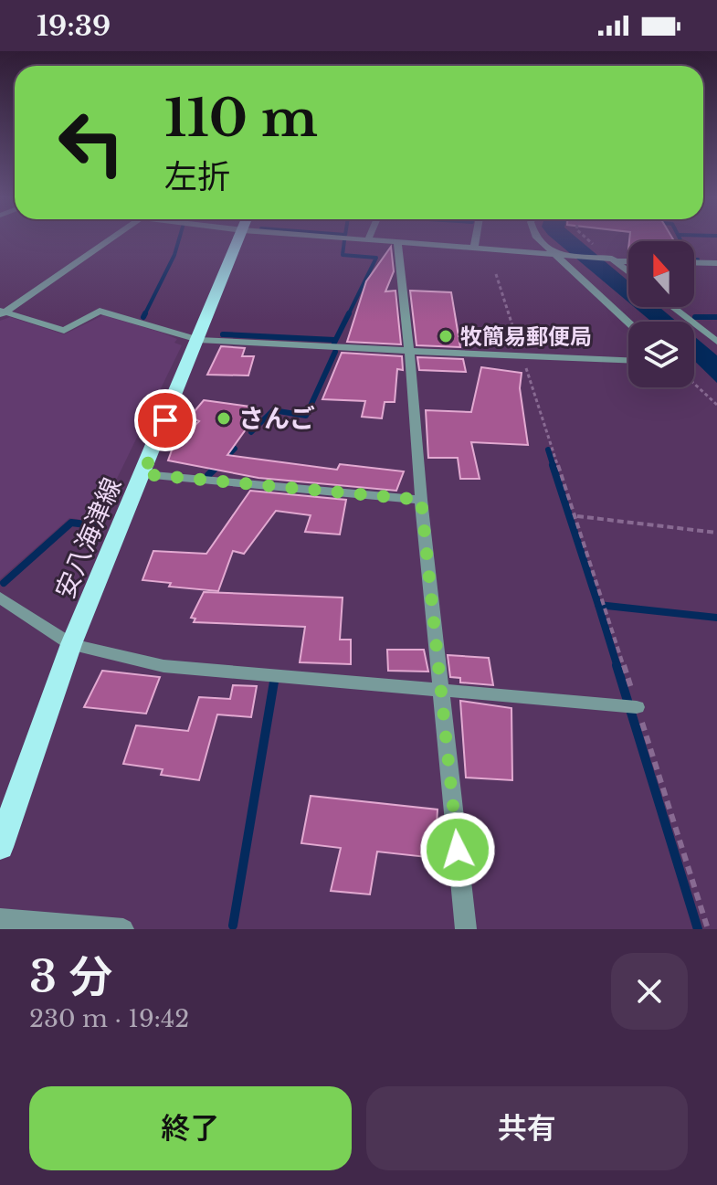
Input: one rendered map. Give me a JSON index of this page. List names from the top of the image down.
{
  "streets": {
    "main road": ["安八海津線"]
  },
  "places": ["牧簡易郵便局", "さんご"],
  "north": "top",
  "page": {
    "status": "19:39",
    "turn": ["110 m", "左折"],
    "heading": ["3 分", "230 m · 19:42"],
    "buttons": ["終了", "共有"]
  }
}
